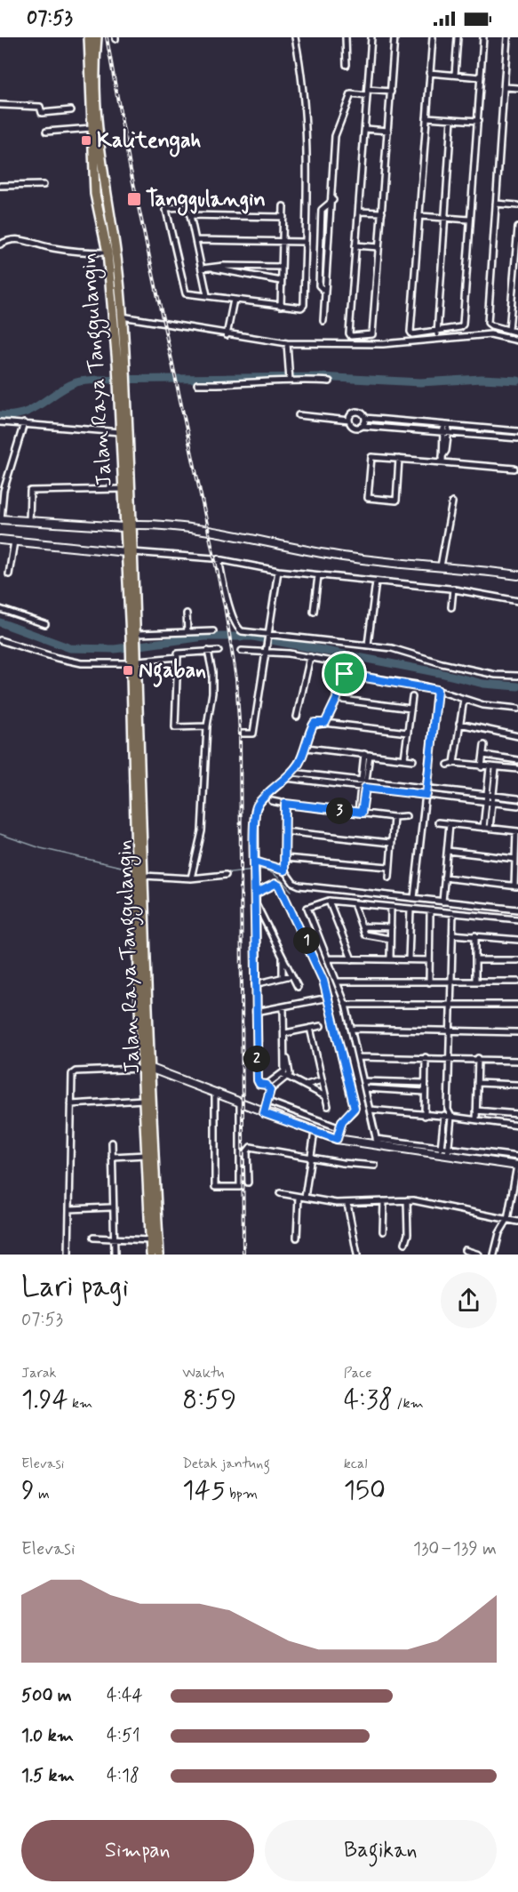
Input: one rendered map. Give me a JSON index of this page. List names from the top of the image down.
{
  "streets": {
    "highway": ["Jalan Raya Tanggulangin"]
  },
  "places": {
    "transit": ["Kalitengah", "Tanggulangin", "Ngaban"]
  },
  "page": {
    "status": "07:53",
    "pins": ["3", "1", "2"],
    "heading": ["Lari pagi", "07:53"],
    "stats": [
      ["Jarak", "1.94 km"],
      ["Waktu", "8:59"],
      ["Pace", "4:38 /km"],
      ["Elevasi", "9 m"],
      ["Detak jantung", "145 bpm"],
      ["kcal", "150"]
    ],
    "chart": ["Elevasi", "130–139 m"],
    "list": [
      {
        "name": "500 m",
        "note": "4:44"
      },
      {
        "name": "1.0 km",
        "note": "4:51"
      },
      {
        "name": "1.5 km",
        "note": "4:18"
      }
    ],
    "buttons": ["Simpan", "Bagikan"]
  }
}
